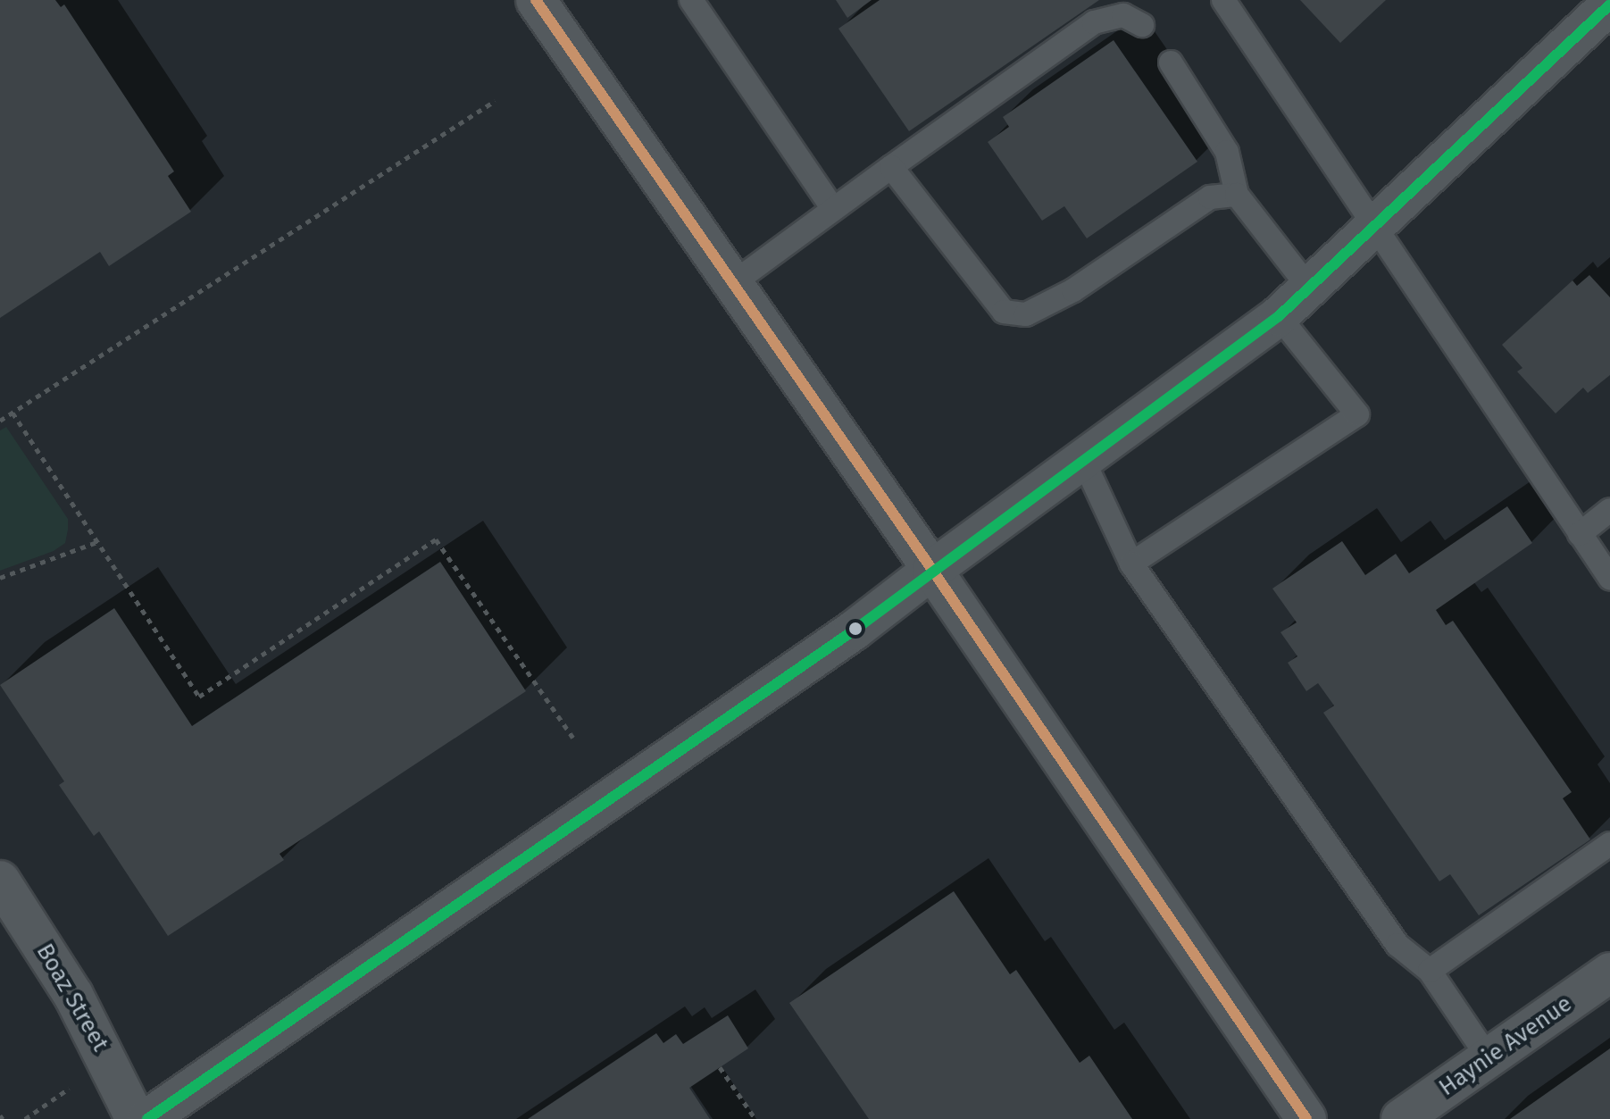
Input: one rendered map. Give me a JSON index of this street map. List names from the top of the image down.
{
  "streets": {
    "street": ["Boaz Street", "Haynie Avenue"]
  }
}
